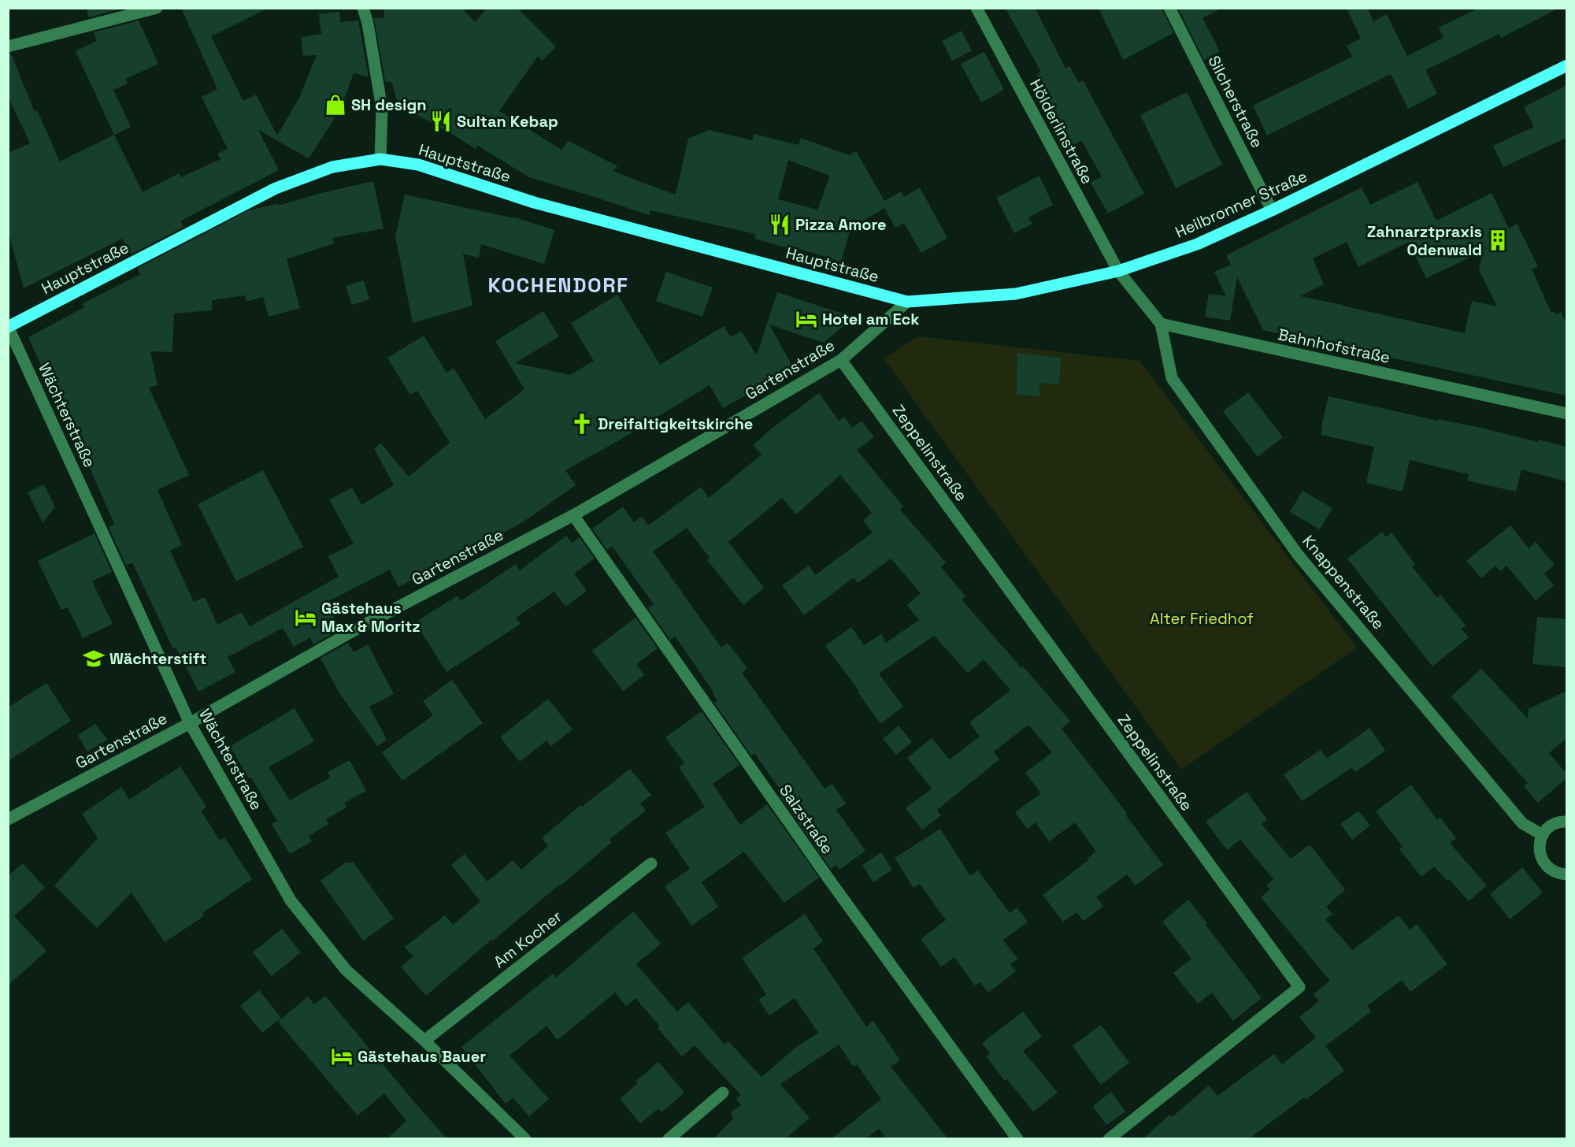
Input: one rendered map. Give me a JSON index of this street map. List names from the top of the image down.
{
  "streets": {
    "main road": ["Hauptstraße", "Heilbronner Straße"],
    "street": [
      "Silcherstraße",
      "Hölderlinstraße",
      "Bahnhofstraße",
      "Gartenstraße",
      "Wächterstraße",
      "Zeppelinstraße",
      "Knappenstraße",
      "Salzstraße",
      "Am Kocher"
    ]
  },
  "crossings": [
    ["Silcherstraße", "Heilbronner Straße"],
    ["Hölderlinstraße", "Heilbronner Straße"],
    ["Hauptstraße", "Heilbronner Straße"],
    ["Hauptstraße", "Gartenstraße"],
    ["Hauptstraße", "Wächterstraße"],
    ["Heilbronner Straße", "Gartenstraße"],
    ["Bahnhofstraße", "Knappenstraße"],
    ["Gartenstraße", "Wächterstraße"],
    ["Gartenstraße", "Zeppelinstraße"],
    ["Gartenstraße", "Salzstraße"],
    ["Wächterstraße", "Am Kocher"]
  ],
  "districts": ["KOCHENDORF"],
  "parks": ["Alter Friedhof"],
  "places": {
    "shop": ["SH design"],
    "restaurant": ["Sultan Kebap", "Pizza Amore"],
    "building": ["Zahnarztpraxis Odenwald"],
    "hotel": ["Hotel am Eck", "Gästehaus Max & Moritz", "Gästehaus Bauer"],
    "church": ["Dreifaltigkeitskirche"],
    "school or university": ["Wächterstift"]
  }
}
